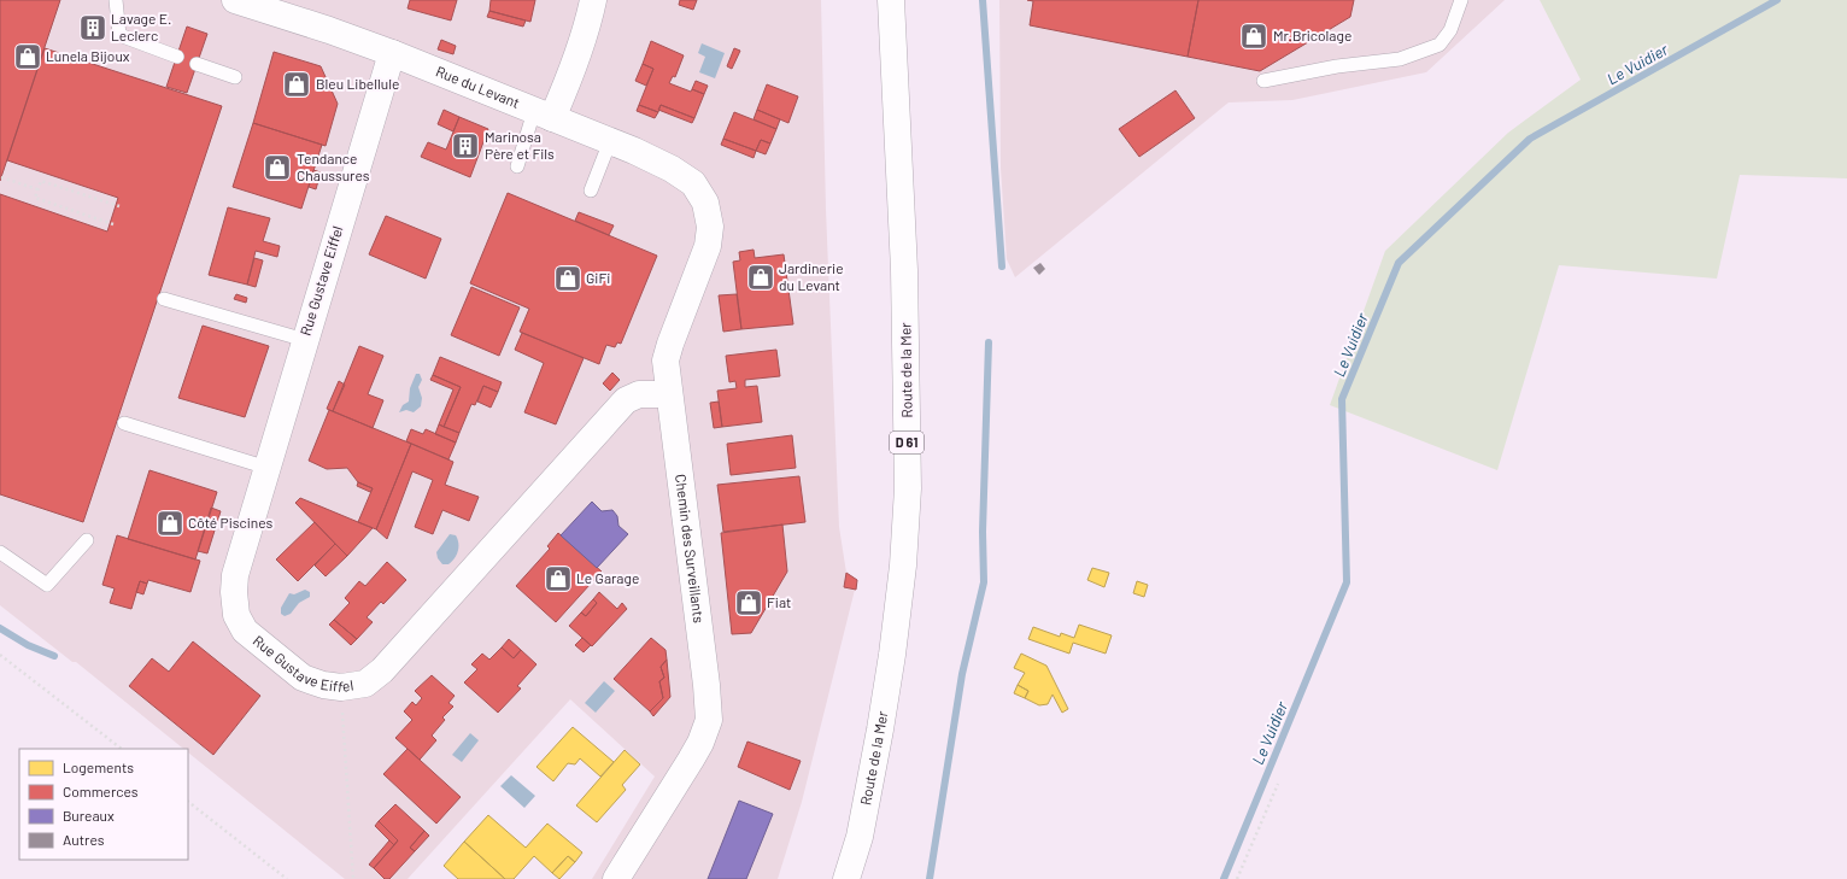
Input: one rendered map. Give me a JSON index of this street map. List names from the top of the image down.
{
  "streets": {
    "street": [
      "Rue du Levant",
      "Rue Gustave Eiffel",
      "Route de la Mer",
      "D 61",
      "Chemin des Surveillants"
    ]
  },
  "crossings": [
    ["Rue du Levant", "Rue Gustave Eiffel"],
    ["Rue du Levant", "Chemin des Surveillants"],
    ["Rue Gustave Eiffel", "Chemin des Surveillants"]
  ],
  "water": ["Le Vuidier"],
  "places": {
    "building": ["Lavage E. Leclerc", "Marinosa Père et Fils"],
    "shop": [
      "Mr.Bricolage",
      "Lunela Bijoux",
      "Bleu Libellule",
      "Tendance Chaussures",
      "Jardinerie du Levant",
      "GiFi",
      "Côté Piscines",
      "Le Garage",
      "Fiat"
    ]
  },
  "legend": [
    "Logements",
    "Commerces",
    "Bureaux",
    "Autres"
  ]
}
